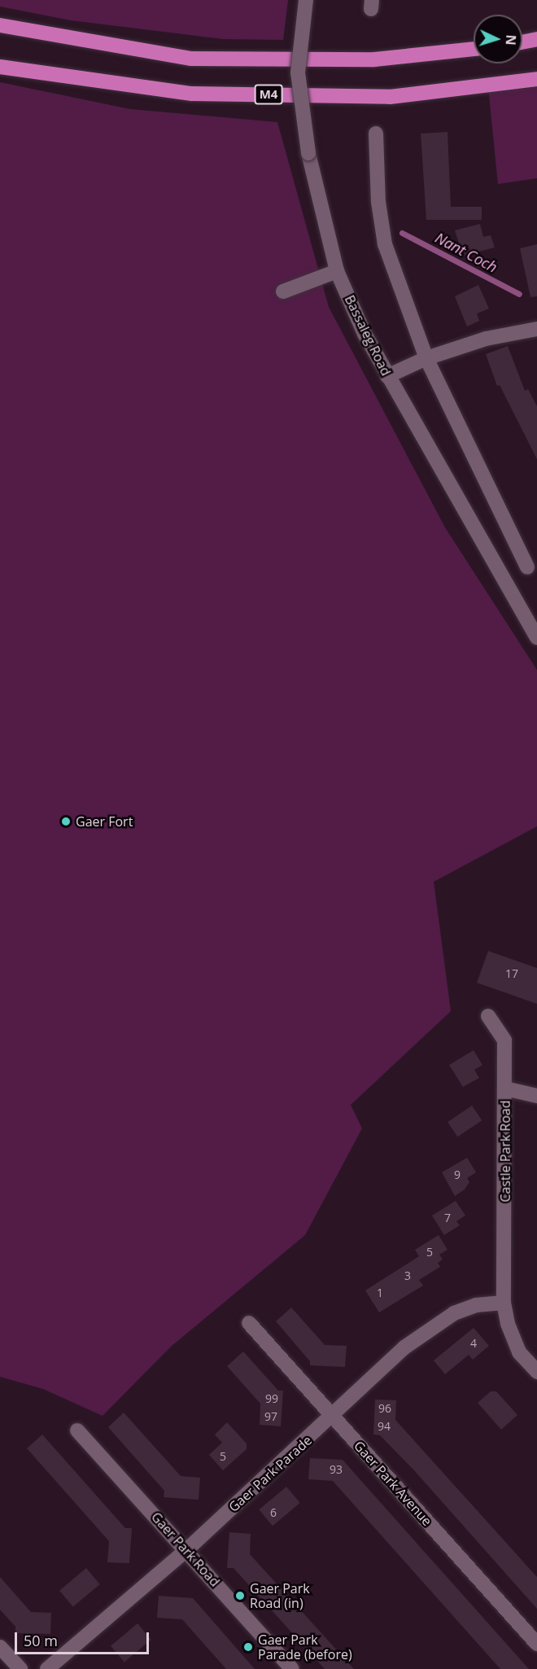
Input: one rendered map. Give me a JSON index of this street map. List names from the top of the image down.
{
  "streets": {
    "highway": ["M4"],
    "street": [
      "Bassaleg Road",
      "Castle Park Road",
      "Gaer Park Parade",
      "Gaer Park Avenue",
      "Gaer Park Road"
    ]
  },
  "crossings": [
    ["Castle Park Road", "Gaer Park Parade"],
    ["Gaer Park Parade", "Gaer Park Avenue"],
    ["Gaer Park Parade", "Gaer Park Road"]
  ],
  "water": ["Nant Coch"],
  "places": ["Gaer Fort", "Gaer Park Road (in)", "Gaer Park Parade (before)"],
  "house_numbers": [
    "17",
    "9",
    "7",
    "5",
    "3",
    "1",
    "4",
    "99",
    "96",
    "97",
    "94",
    "5",
    "93",
    "6"
  ],
  "scale_bar": "50 m",
  "north": "right"
}
